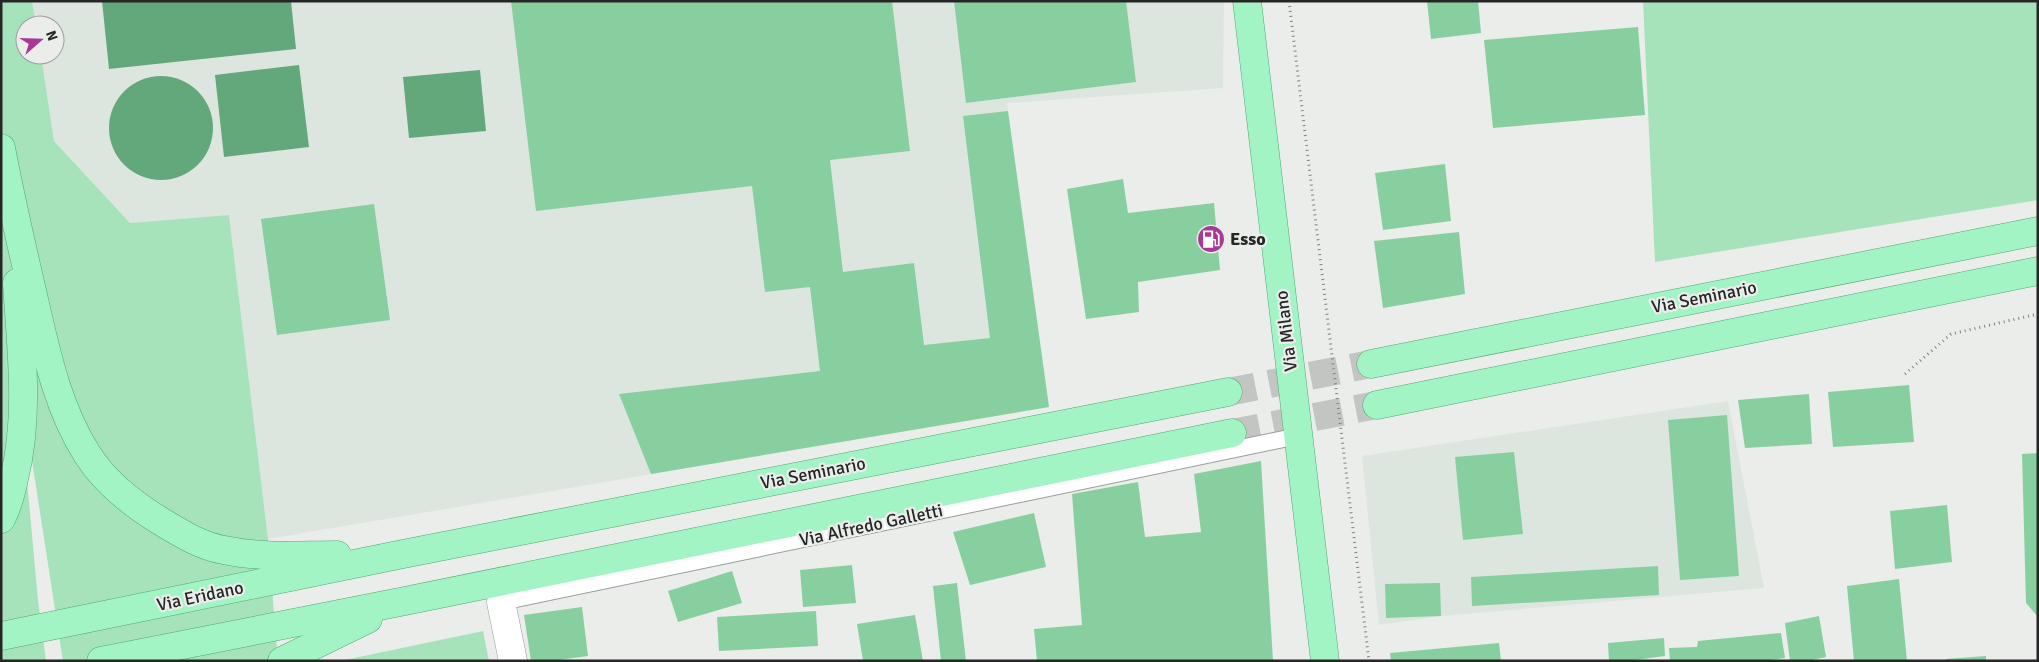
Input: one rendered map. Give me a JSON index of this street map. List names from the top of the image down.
{
  "streets": {
    "main road": ["Via Seminario", "Via Milano", "Via Eridano"],
    "street": ["Via Alfredo Galletti"]
  },
  "crossings": [
    ["Via Seminario", "Via Eridano"],
    ["Via Milano", "Via Alfredo Galletti"]
  ],
  "places": {
    "fuel station": ["Esso"]
  },
  "north": "right"
}
